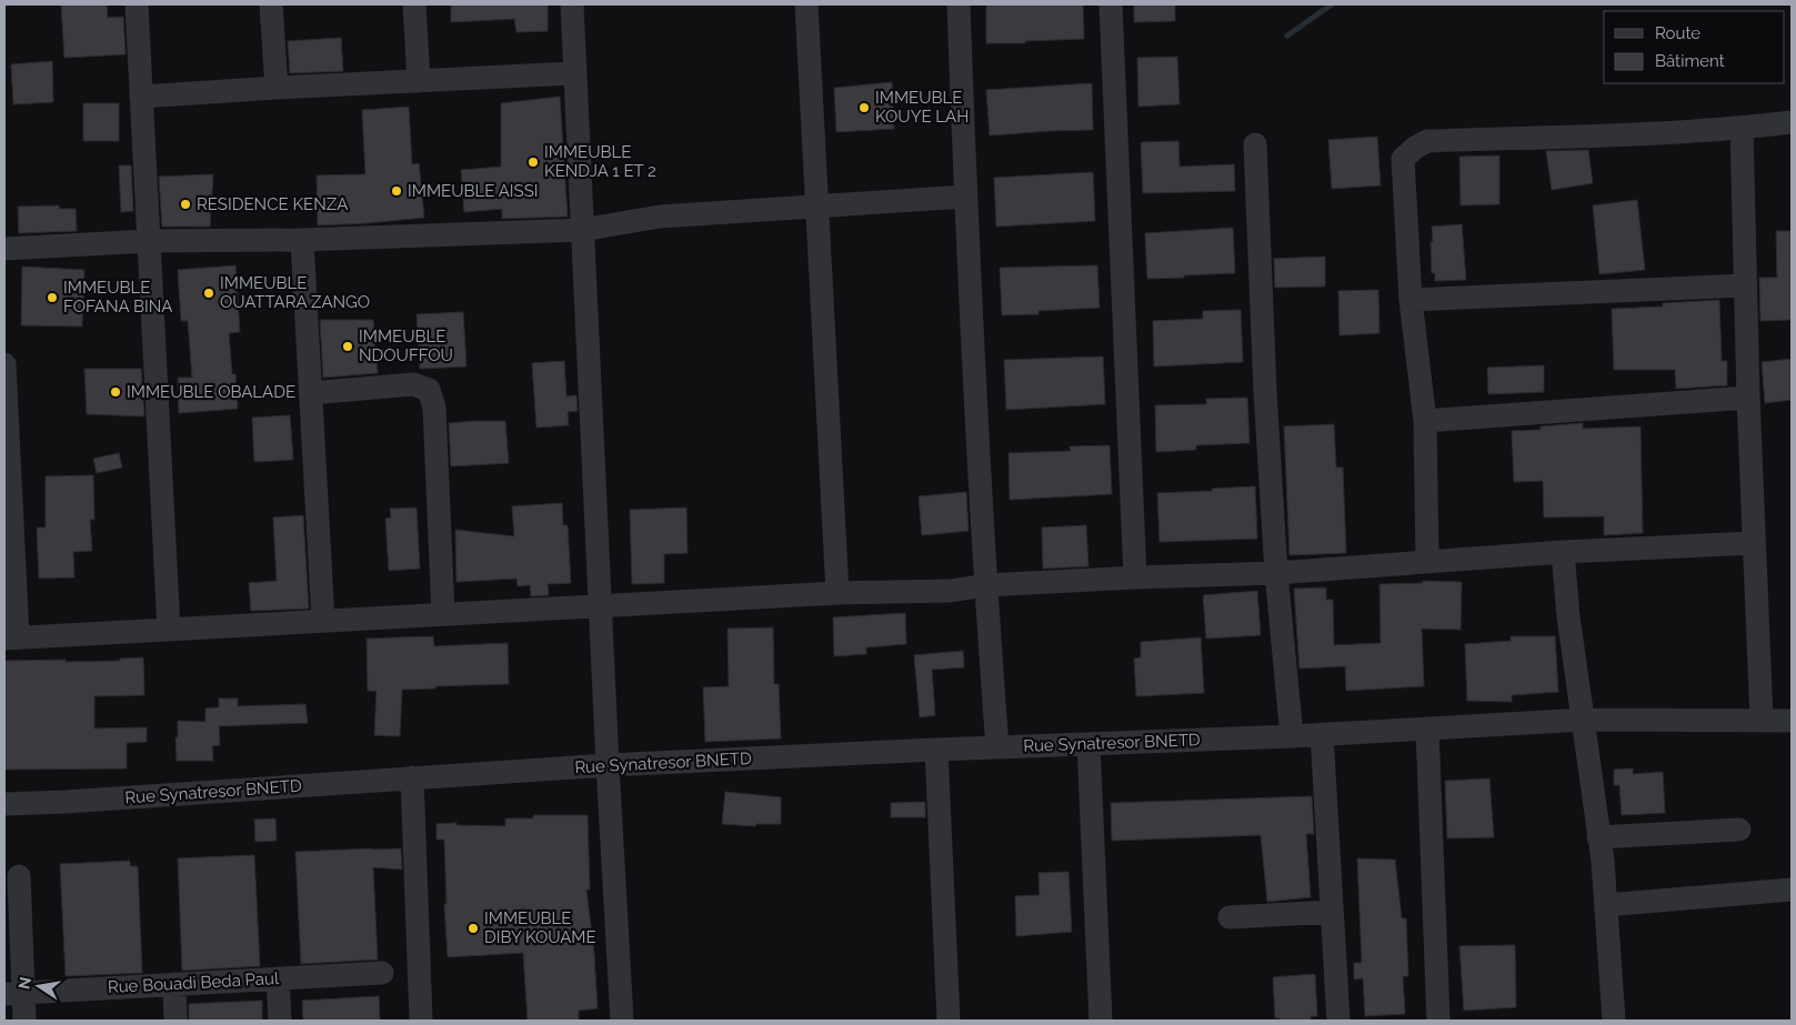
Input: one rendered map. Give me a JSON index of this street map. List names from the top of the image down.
{
  "streets": {
    "street": ["Rue Synatresor BNETD", "Rue Bouadi Beda Paul"]
  },
  "places": [
    "IMMEUBLE KOUYE LAH",
    "IMMEUBLE KENDJA 1 ET 2",
    "IMMEUBLE AISSI",
    "RESIDENCE KENZA",
    "IMMEUBLE OUATTARA ZANGO",
    "IMMEUBLE FOFANA BINA",
    "IMMEUBLE NDOUFFOU",
    "IMMEUBLE OBALADE",
    "IMMEUBLE DIBY KOUAME"
  ],
  "legend": ["Route", "Bâtiment"],
  "north": "left"
}
